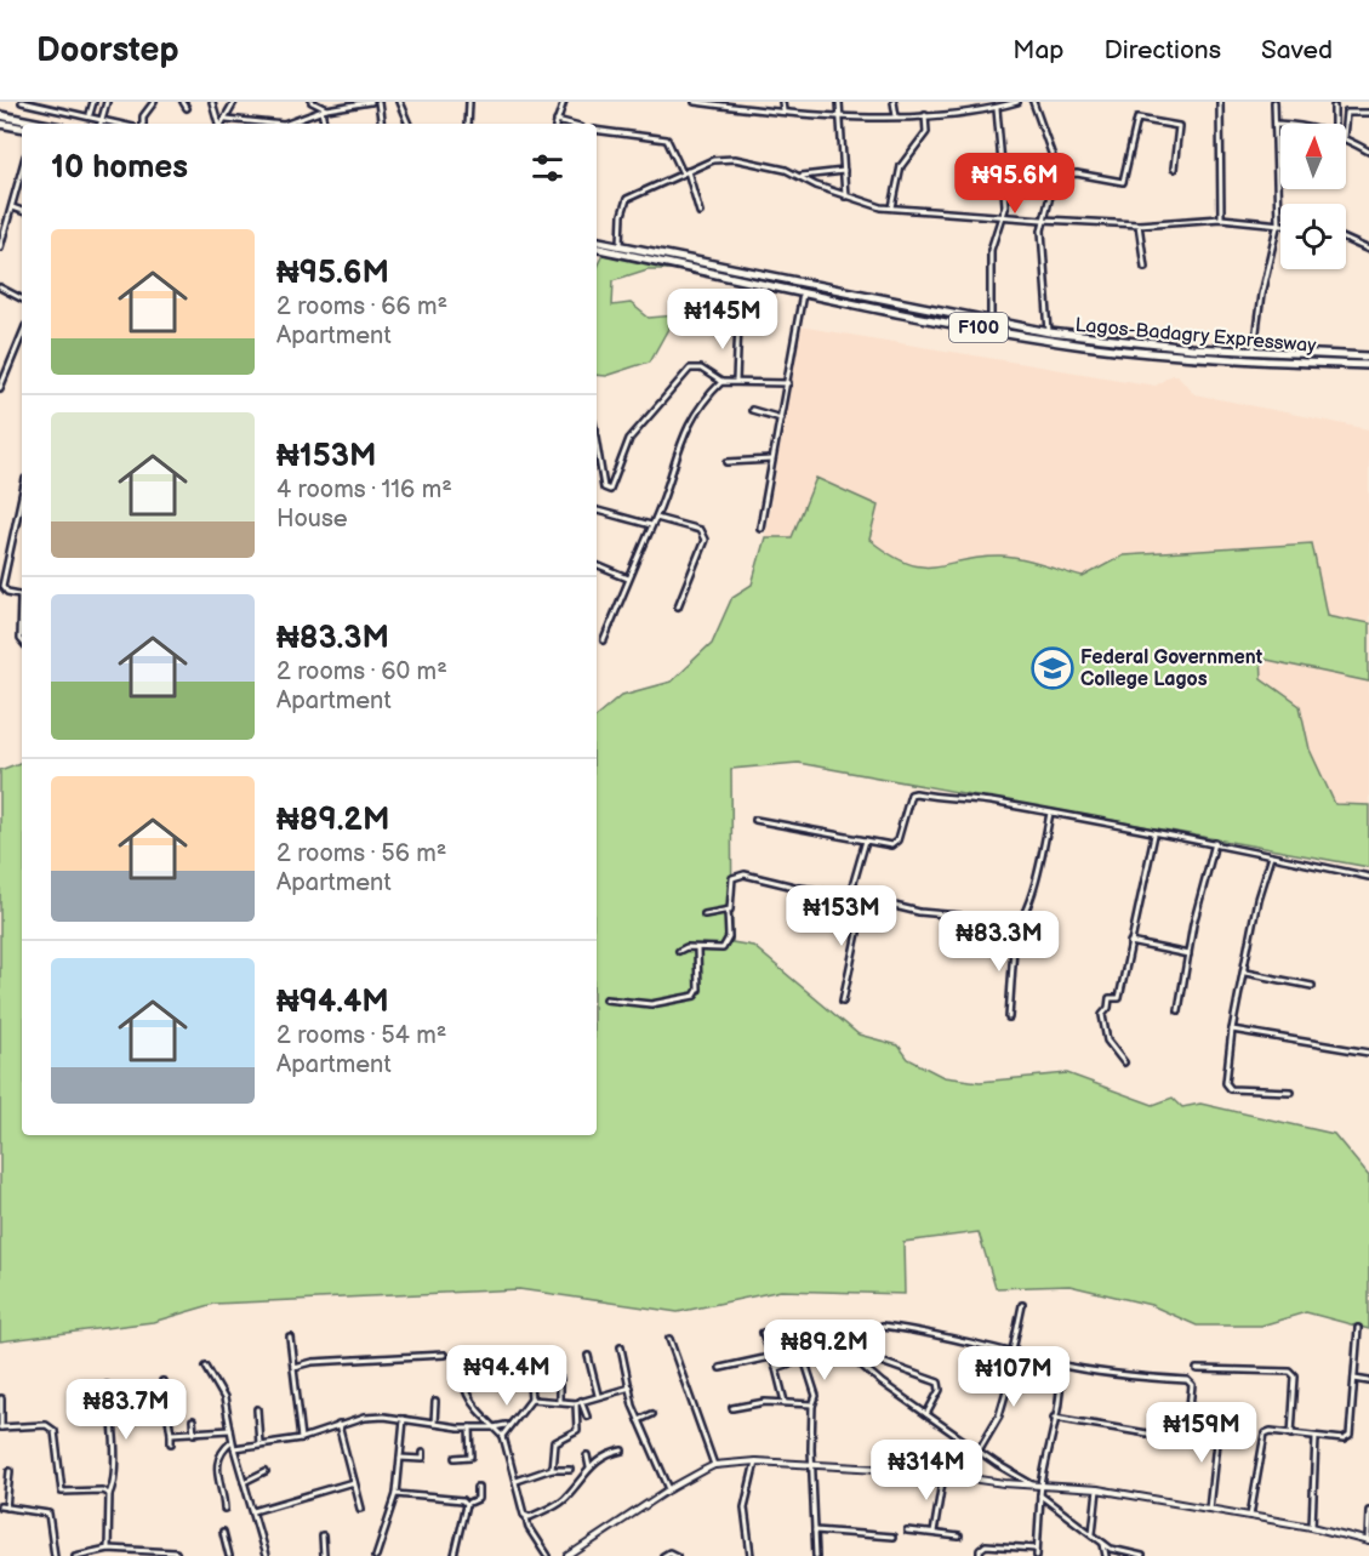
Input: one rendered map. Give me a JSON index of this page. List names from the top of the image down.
{
  "streets": {
    "highway": ["F100", "Lagos-Badagry Expressway"]
  },
  "places": {
    "school or university": ["Federal Government College Lagos"]
  },
  "north": "top",
  "page": {
    "header": "Doorstep",
    "nav": ["Map", "Directions", "Saved"],
    "heading": "10 homes",
    "price": [
      "₦95.6M",
      "₦145M",
      "₦153M",
      "₦83.3M",
      "₦89.2M",
      "₦94.4M",
      "₦107M",
      "₦83.7M",
      "₦159M",
      "₦314M"
    ],
    "list": [
      {
        "name": "₦95.6M",
        "note": "2 rooms · 66 m² · Apartment"
      },
      {
        "name": "₦153M",
        "note": "4 rooms · 116 m² · House"
      },
      {
        "name": "₦83.3M",
        "note": "2 rooms · 60 m² · Apartment"
      },
      {
        "name": "₦89.2M",
        "note": "2 rooms · 56 m² · Apartment"
      },
      {
        "name": "₦94.4M",
        "note": "2 rooms · 54 m² · Apartment"
      }
    ]
  }
}
